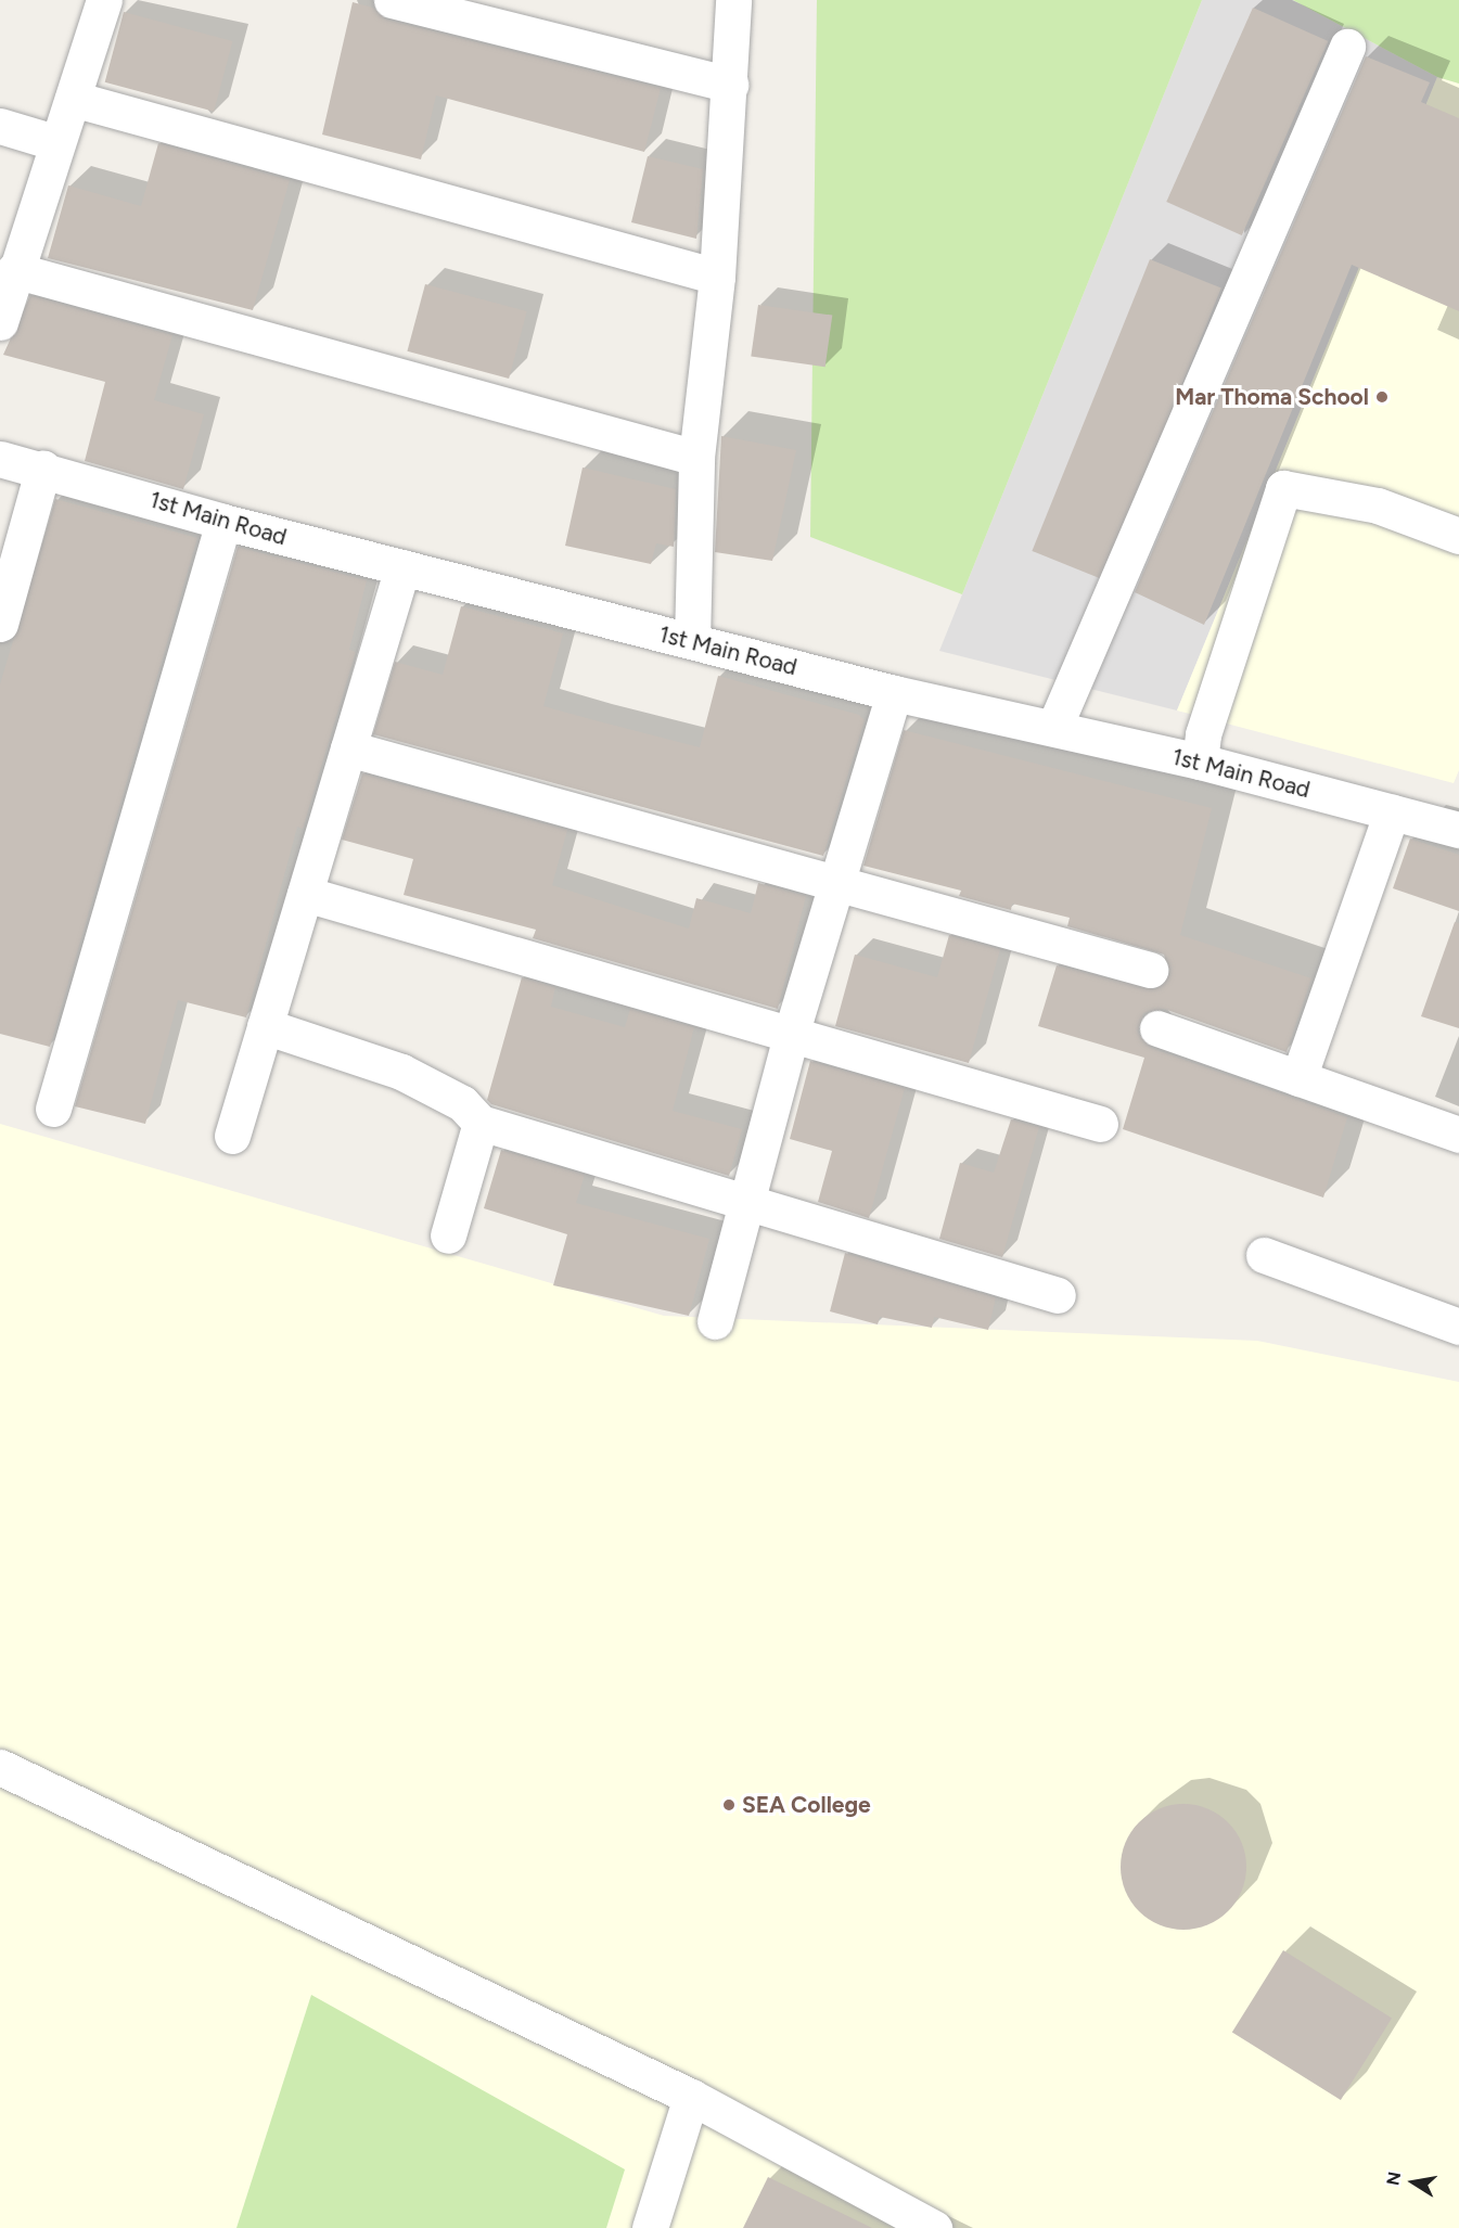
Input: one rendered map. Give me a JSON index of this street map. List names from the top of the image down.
{
  "streets": {
    "street": ["1st Main Road"]
  },
  "places": ["Mar Thoma School", "SEA College"],
  "north": "left"
}
